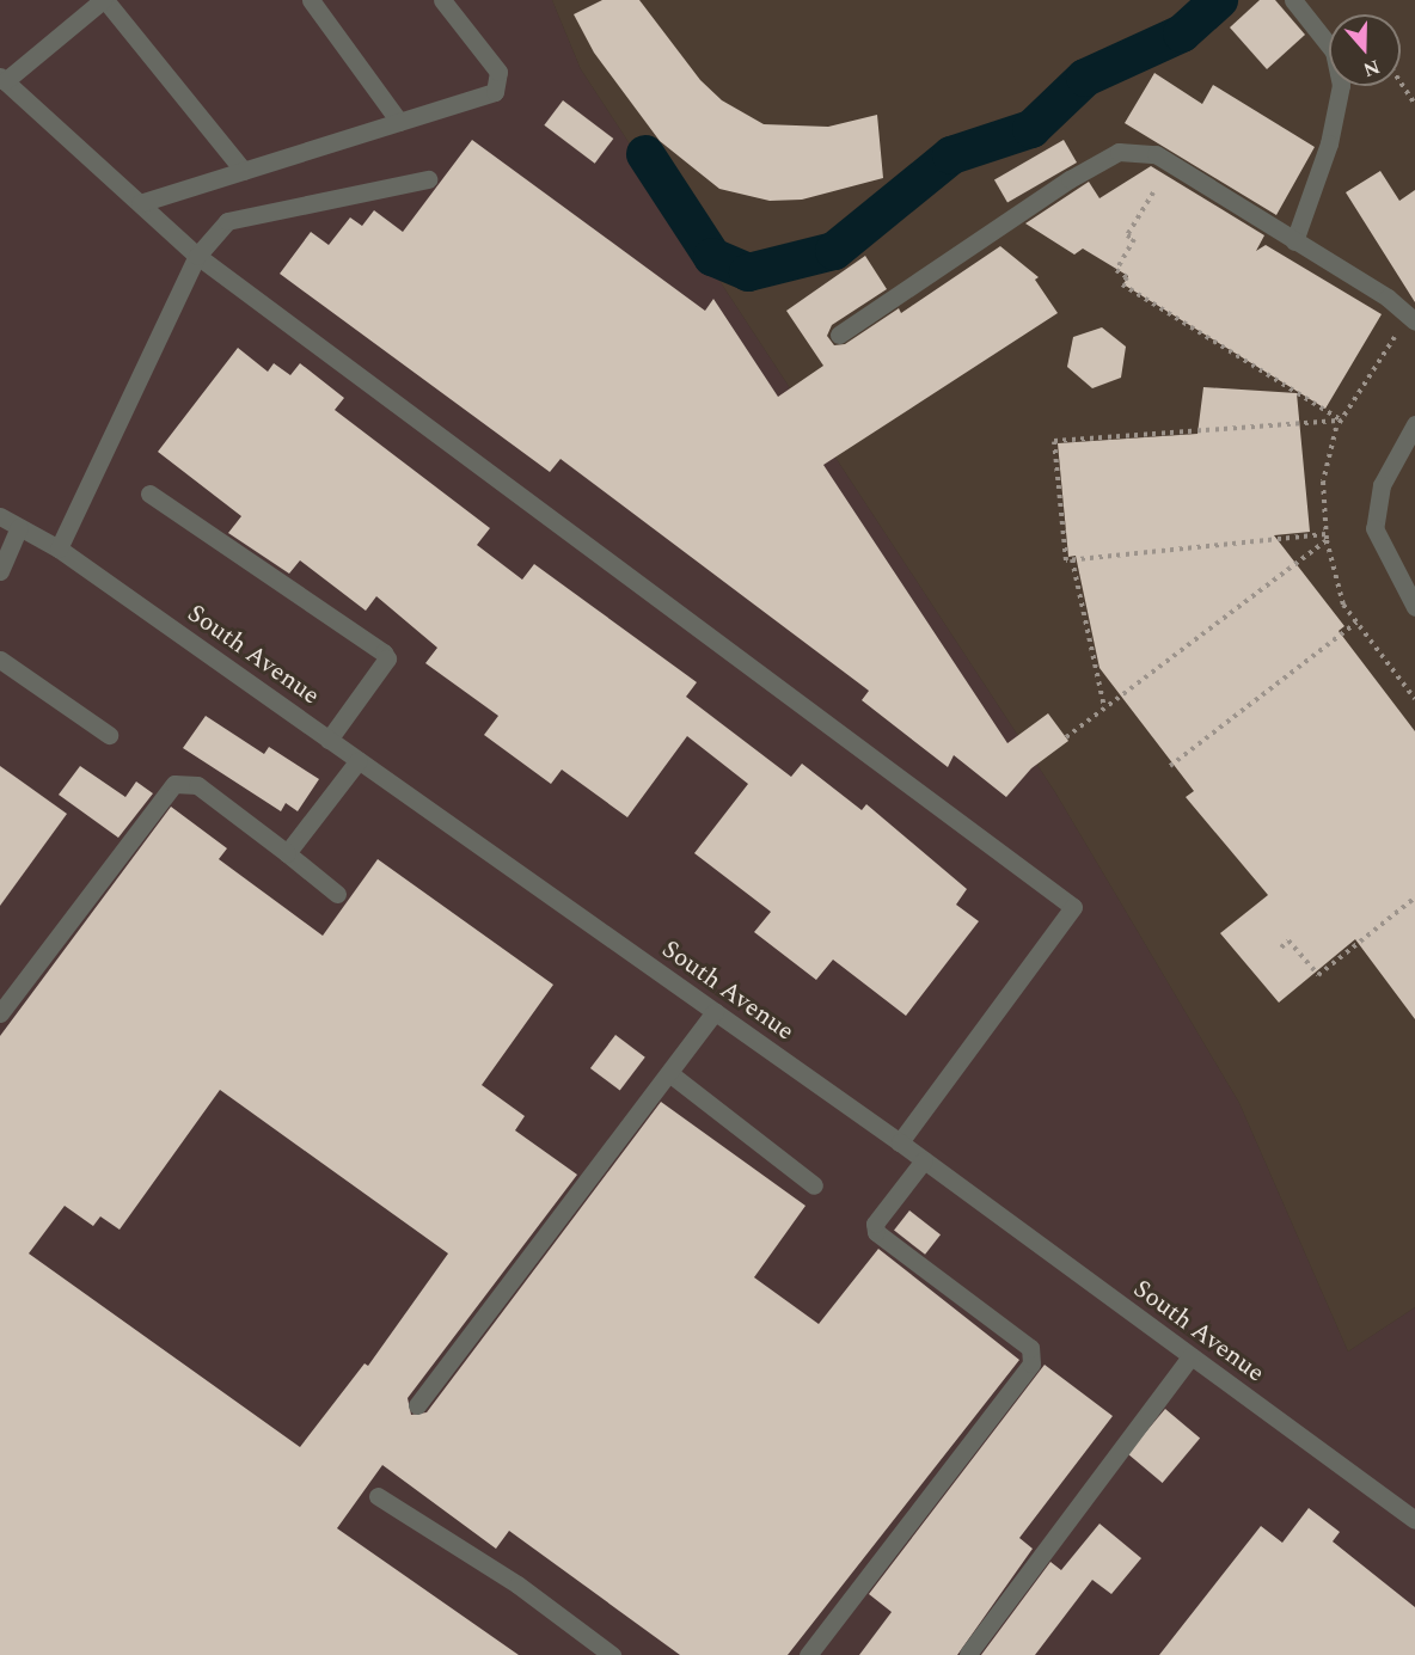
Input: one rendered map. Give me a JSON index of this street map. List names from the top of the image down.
{
  "streets": {
    "street": ["South Avenue"]
  },
  "north": "bottom"
}
